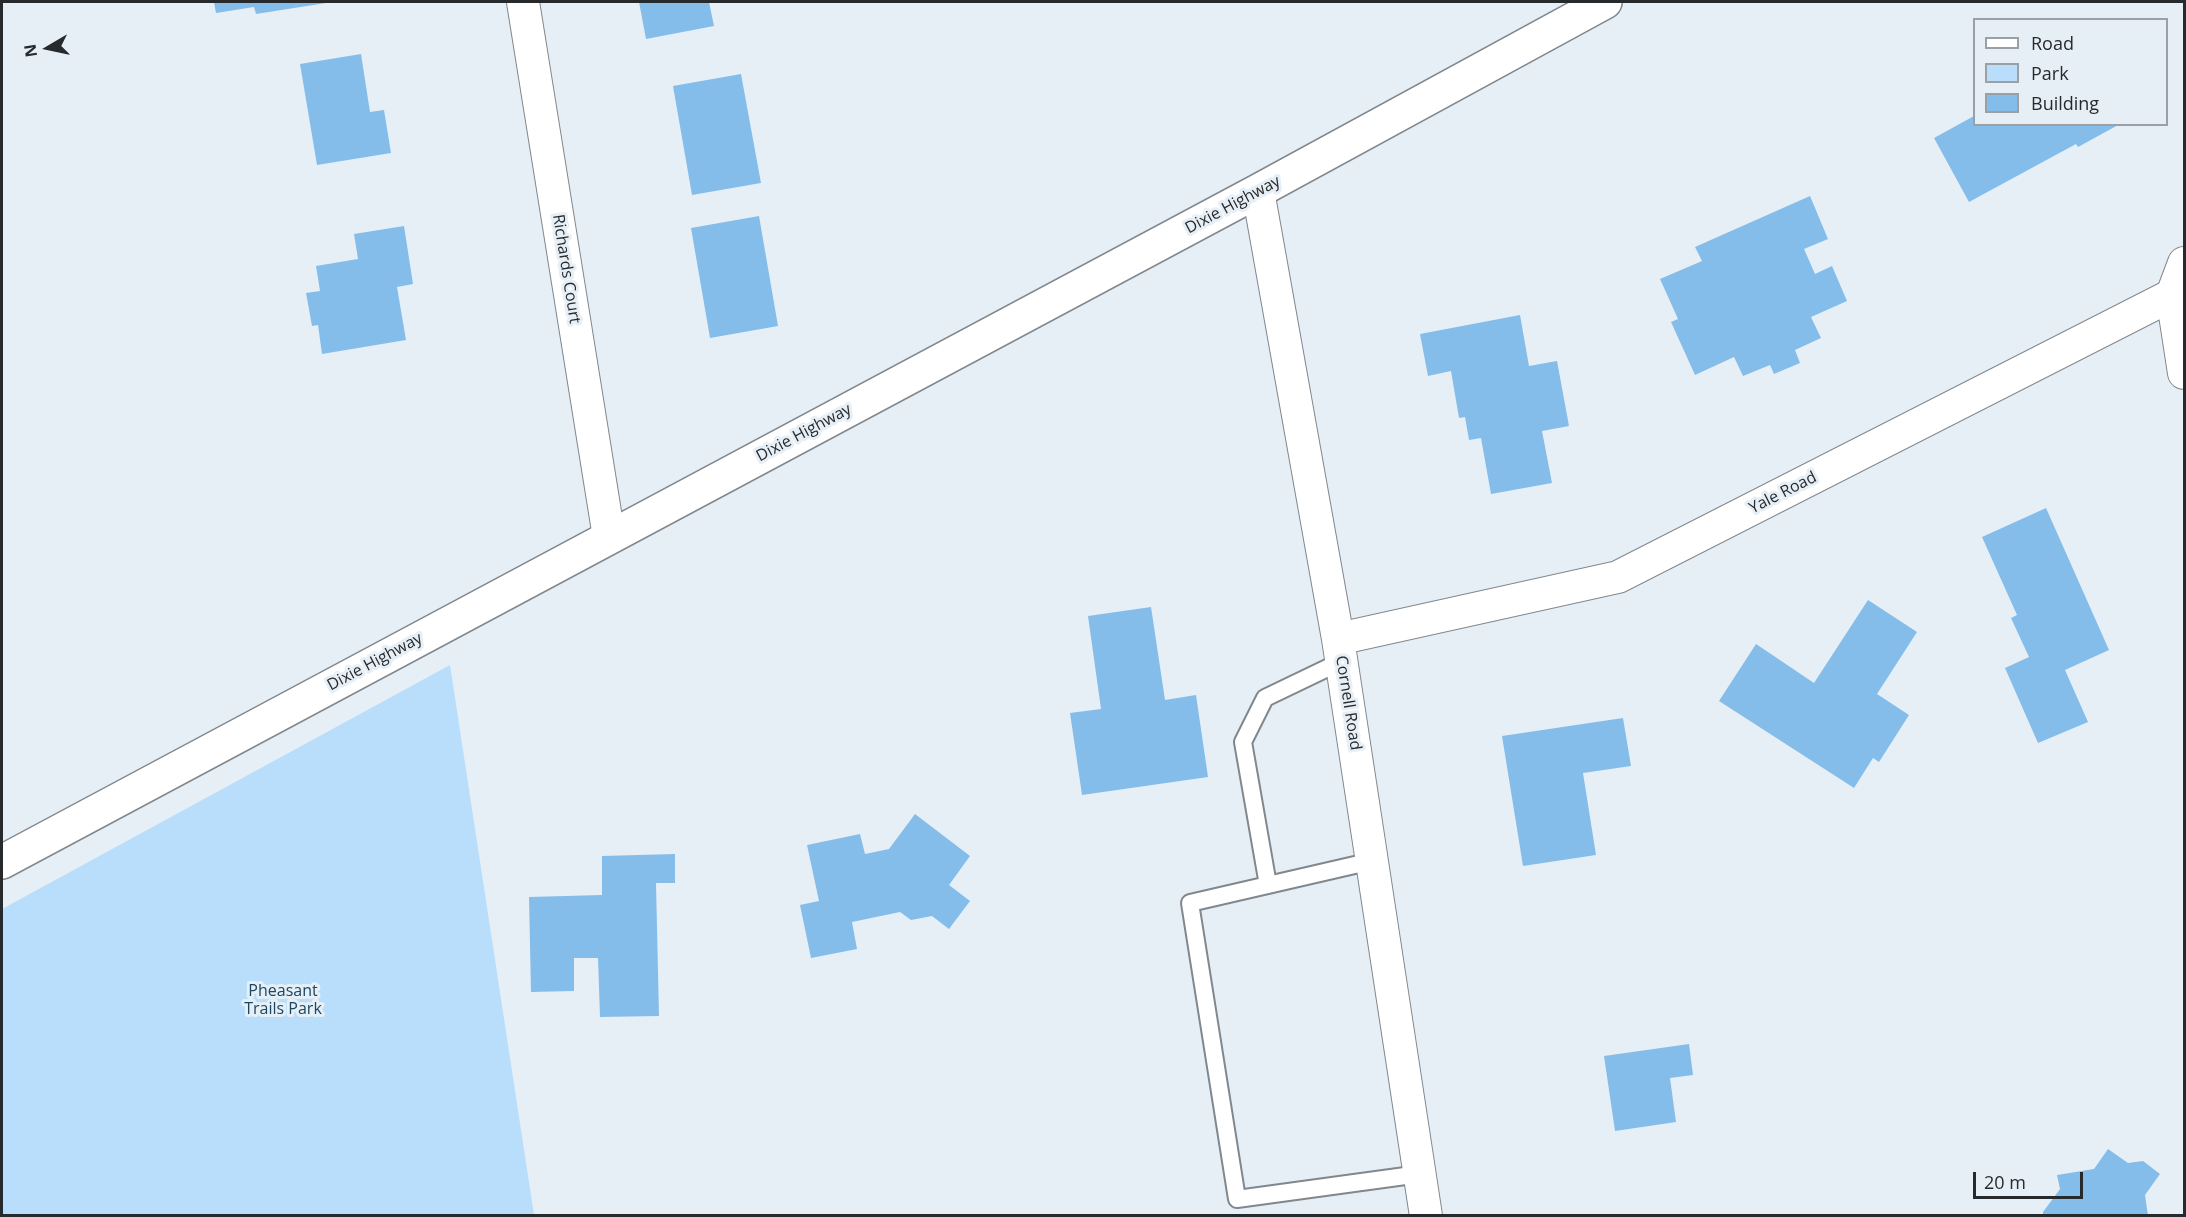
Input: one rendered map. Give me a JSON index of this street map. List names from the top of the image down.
{
  "streets": {
    "main road": ["Dixie Highway"],
    "street": ["Richards Court", "Yale Road", "Cornell Road"]
  },
  "crossings": [
    ["Dixie Highway", "Richards Court"],
    ["Dixie Highway", "Cornell Road"],
    ["Yale Road", "Cornell Road"]
  ],
  "parks": ["Pheasant Trails Park"],
  "legend": ["Road", "Park", "Building"],
  "scale_bar": "20 m",
  "north": "left"
}
